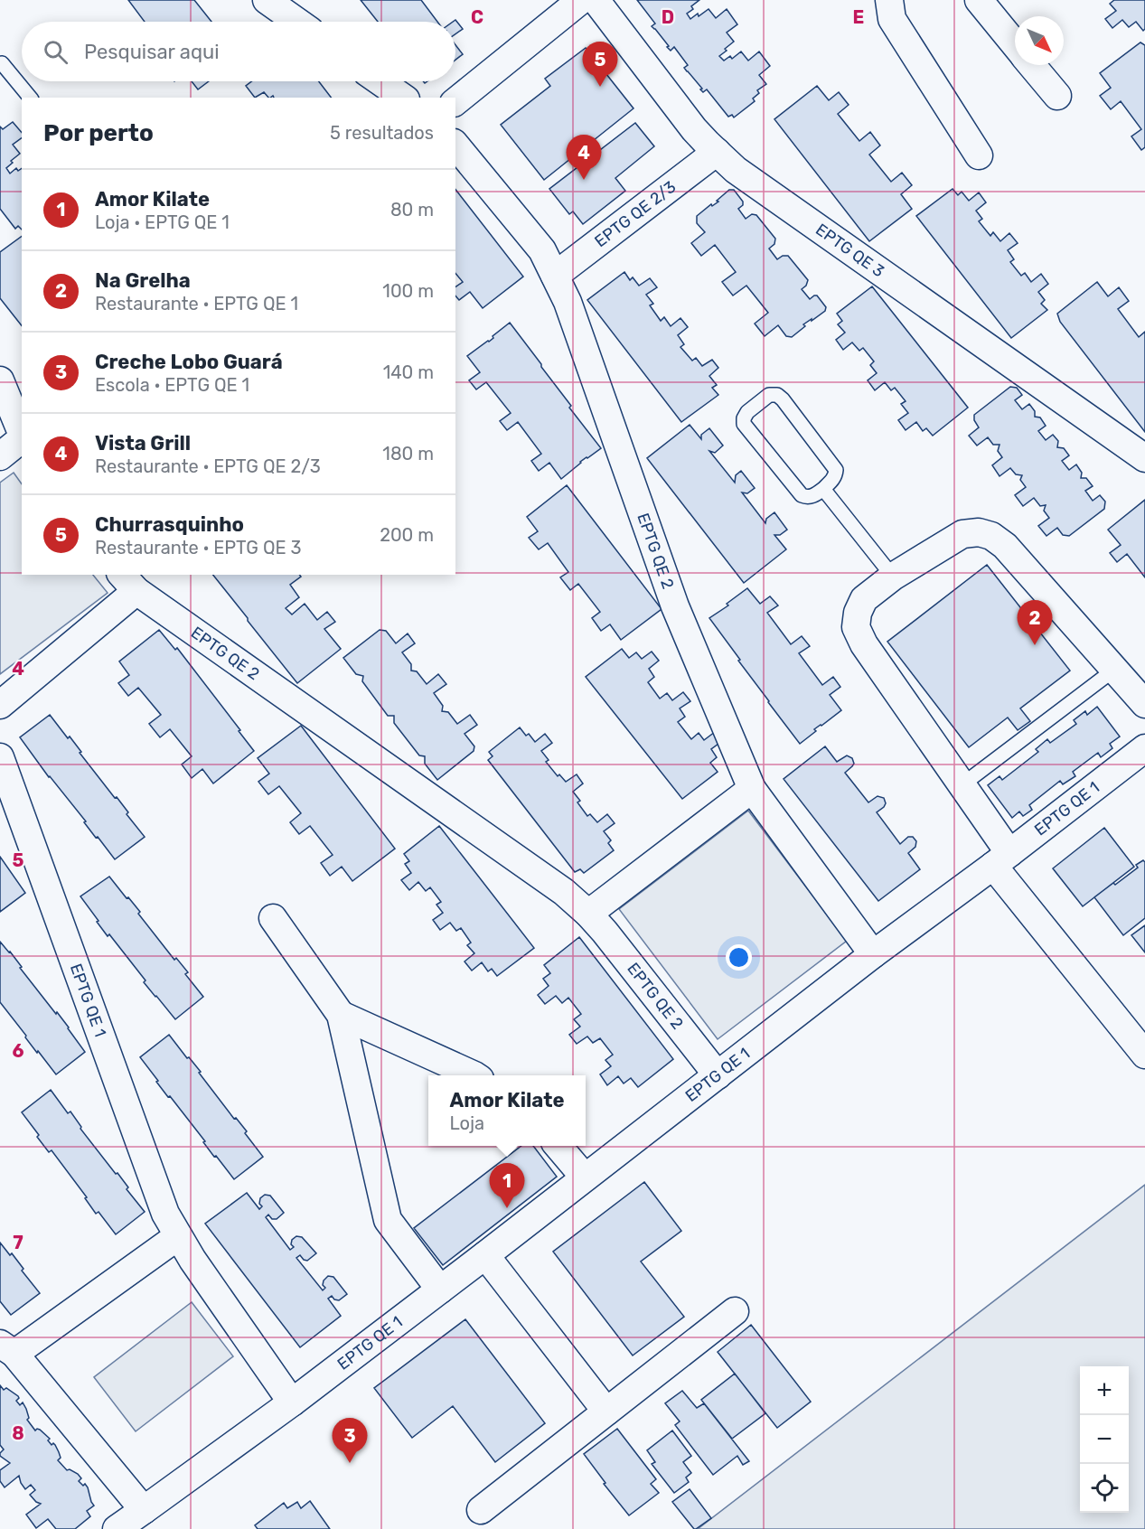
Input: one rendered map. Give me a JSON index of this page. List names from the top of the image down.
{
  "streets": {
    "street": [
      "EPTG QE 2/3",
      "EPTG QE 3",
      "EPTG QE 2",
      "EPTG QE 1"
    ]
  },
  "crossings": [
    ["EPTG QE 2/3", "EPTG QE 3"],
    ["EPTG QE 2/3", "EPTG QE 2"],
    ["EPTG QE 2", "EPTG QE 1"]
  ],
  "north": "bottom right",
  "page": {
    "search": "Pesquisar aqui",
    "pins": [
      "5",
      "4",
      "2",
      "1",
      "3"
    ],
    "heading": ["Por perto", "5 resultados"],
    "list": [
      {
        "mark": "1",
        "name": "Amor Kilate",
        "note": "Loja · EPTG QE 1",
        "value": "80 m"
      },
      {
        "mark": "2",
        "name": "Na Grelha",
        "note": "Restaurante · EPTG QE 1",
        "value": "100 m"
      },
      {
        "mark": "3",
        "name": "Creche Lobo Guará",
        "note": "Escola · EPTG QE 1",
        "value": "140 m"
      },
      {
        "mark": "4",
        "name": "Vista Grill",
        "note": "Restaurante · EPTG QE 2/3",
        "value": "180 m"
      },
      {
        "mark": "5",
        "name": "Churrasquinho",
        "note": "Restaurante · EPTG QE 3",
        "value": "200 m"
      }
    ],
    "popup": ["Amor Kilate", "Loja"],
    "map_buttons": ["+", "−"]
  },
  "grid": {
    "columns": ["C", "D", "E"],
    "rows": [
      "4",
      "5",
      "6",
      "7",
      "8"
    ]
  }
}
